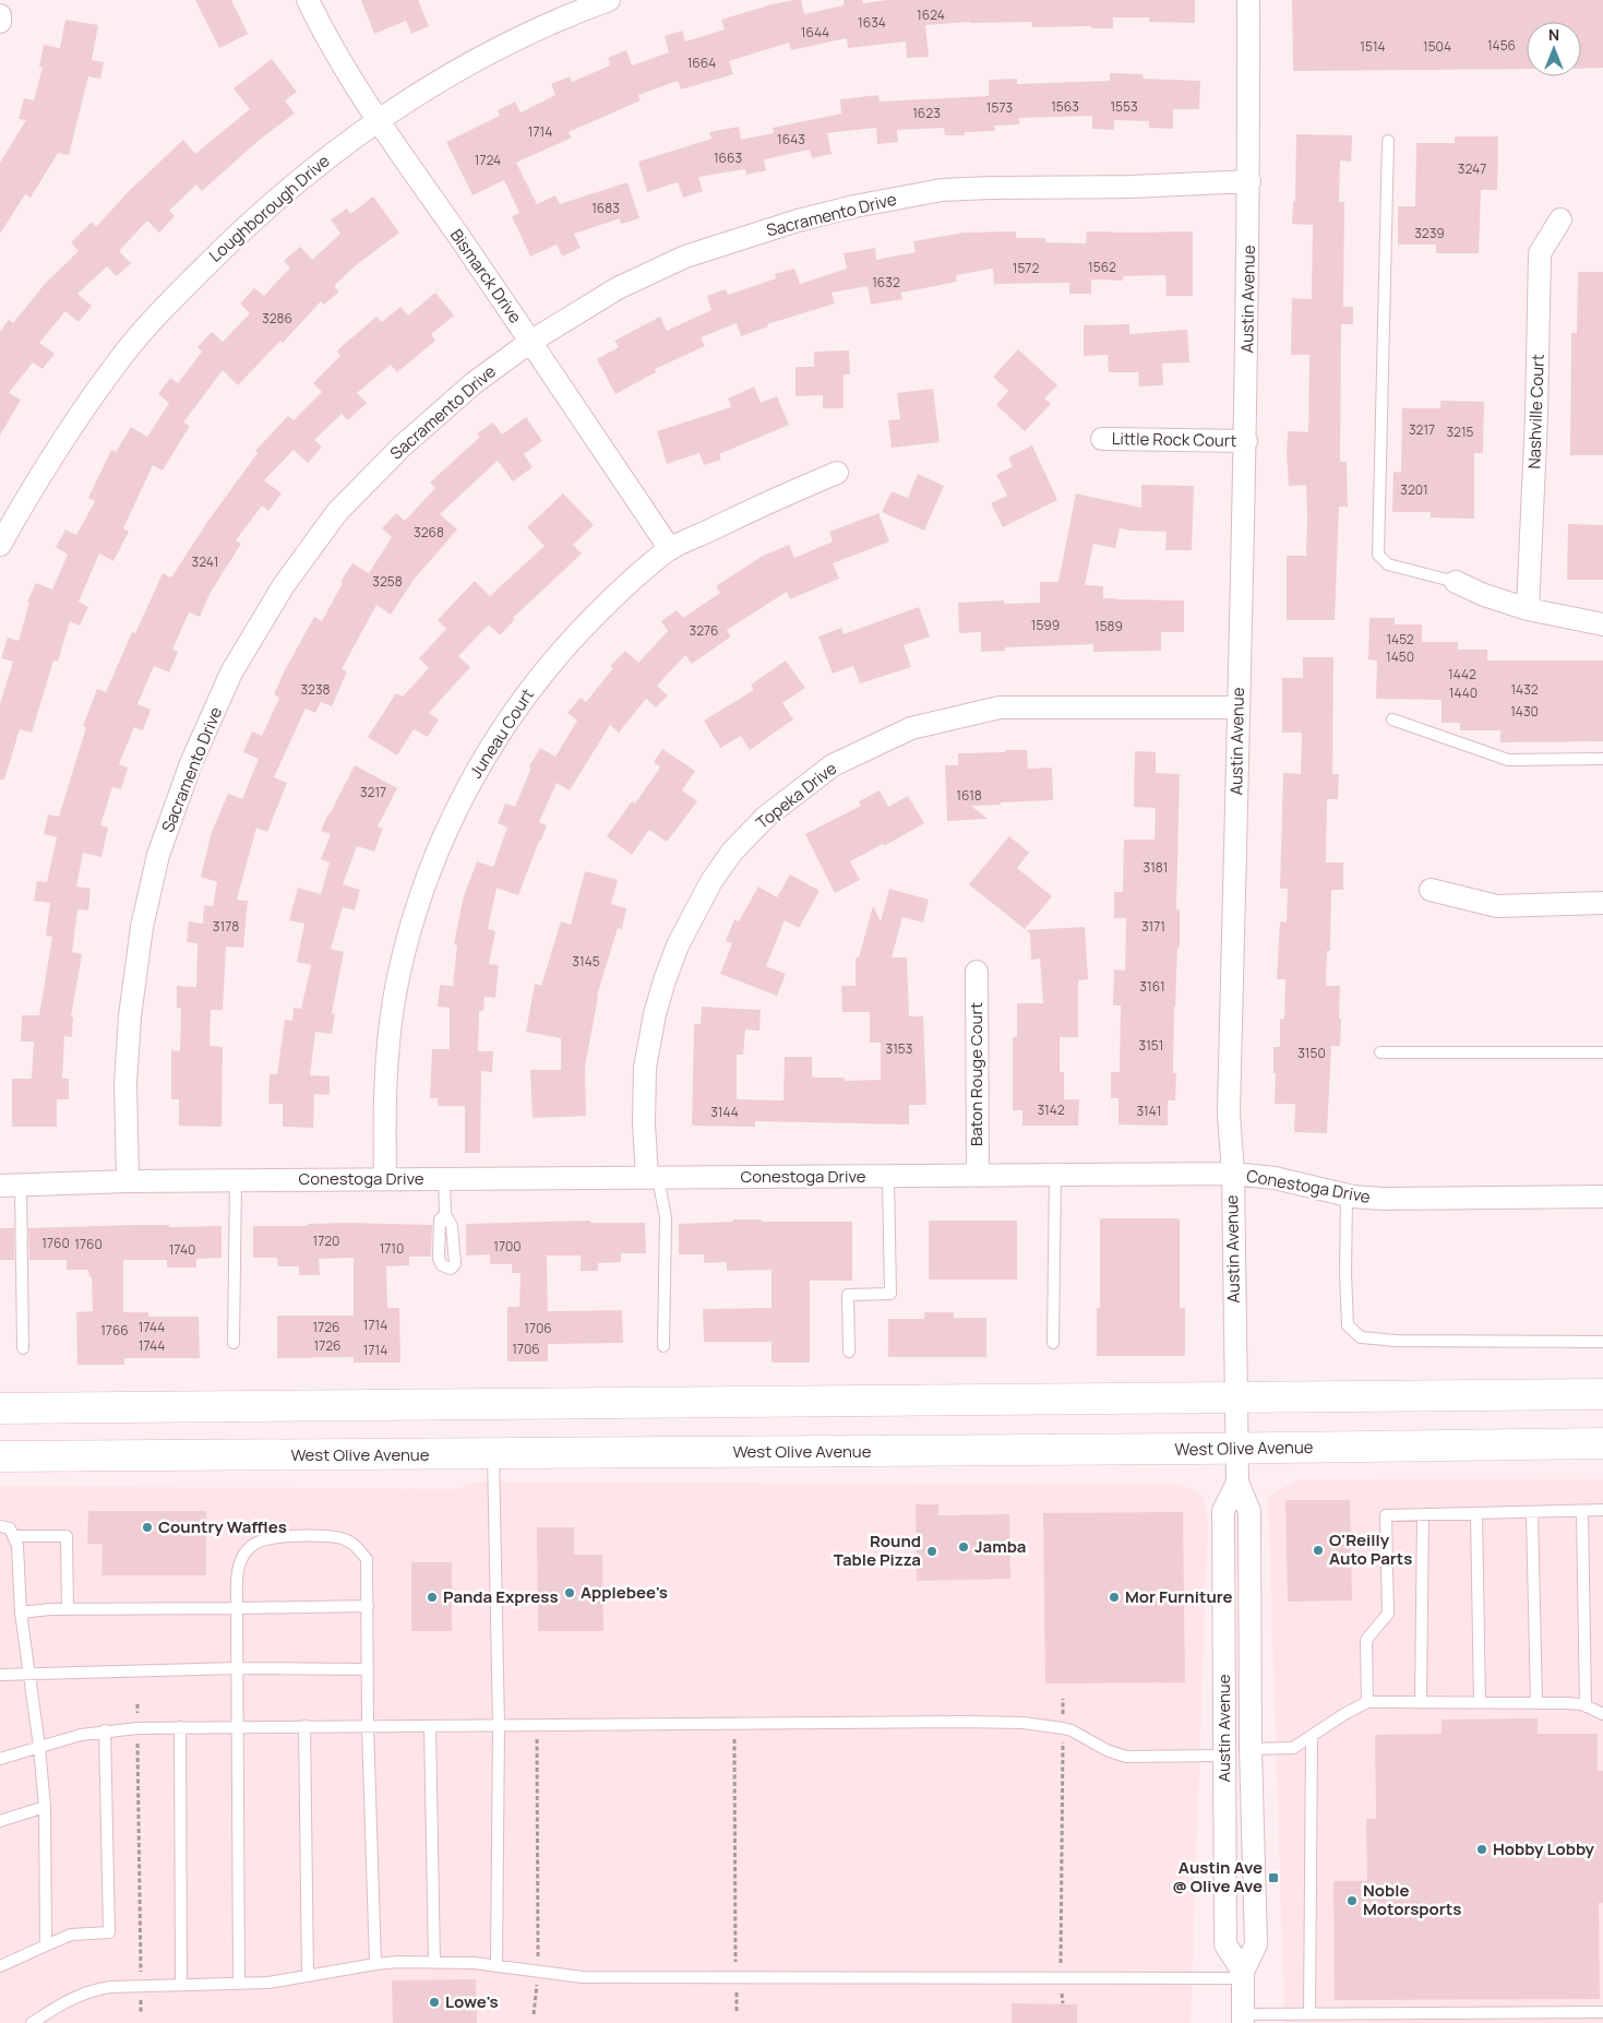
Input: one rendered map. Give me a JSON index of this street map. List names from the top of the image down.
{
  "streets": {
    "main road": ["West Olive Avenue"],
    "street": [
      "Loughborough Drive",
      "Sacramento Drive",
      "Bismarck Drive",
      "Austin Avenue",
      "Nashville Court",
      "Little Rock Court",
      "Juneau Court",
      "Topeka Drive",
      "Baton Rouge Court",
      "Conestoga Drive"
    ]
  },
  "crossings": [
    ["Loughborough Drive", "Bismarck Drive"],
    ["Sacramento Drive", "Bismarck Drive"],
    ["Sacramento Drive", "Austin Avenue"],
    ["Sacramento Drive", "Conestoga Drive"],
    ["Bismarck Drive", "Juneau Court"],
    ["Austin Avenue", "Little Rock Court"],
    ["Austin Avenue", "Topeka Drive"],
    ["Austin Avenue", "Conestoga Drive"],
    ["Austin Avenue", "West Olive Avenue"],
    ["Juneau Court", "Conestoga Drive"],
    ["Topeka Drive", "Conestoga Drive"],
    ["Baton Rouge Court", "Conestoga Drive"]
  ],
  "places": {
    "other": [
      "Country Waffles",
      "Jamba",
      "O'Reilly Auto Parts",
      "Round Table Pizza",
      "Applebee's",
      "Panda Express",
      "Mor Furniture",
      "Hobby Lobby",
      "Noble Motorsports",
      "Lowe's"
    ],
    "transit": ["Austin Ave @ Olive Ave"]
  },
  "house_numbers": [
    "1624",
    "1634",
    "1644",
    "1456",
    "1514",
    "1504",
    "1664",
    "1563",
    "1553",
    "1573",
    "1623",
    "1714",
    "1643",
    "1663",
    "1724",
    "3247",
    "1683",
    "3239",
    "1562",
    "1572",
    "1632",
    "3286",
    "3217",
    "3215",
    "3201",
    "3268",
    "3241",
    "3258",
    "1599",
    "1589",
    "3276",
    "1452",
    "1450",
    "1442",
    "3238",
    "1432",
    "1440",
    "1430",
    "3217",
    "1618",
    "3181",
    "3178",
    "3171",
    "3145",
    "3161",
    "3151",
    "3153",
    "3150",
    "3142",
    "3141",
    "3144",
    "1720",
    "1760",
    "1760",
    "1700",
    "1710",
    "1740",
    "1714",
    "1744",
    "1726",
    "1706",
    "1766",
    "1744",
    "1726",
    "1706",
    "1714"
  ],
  "north": "top"
}
